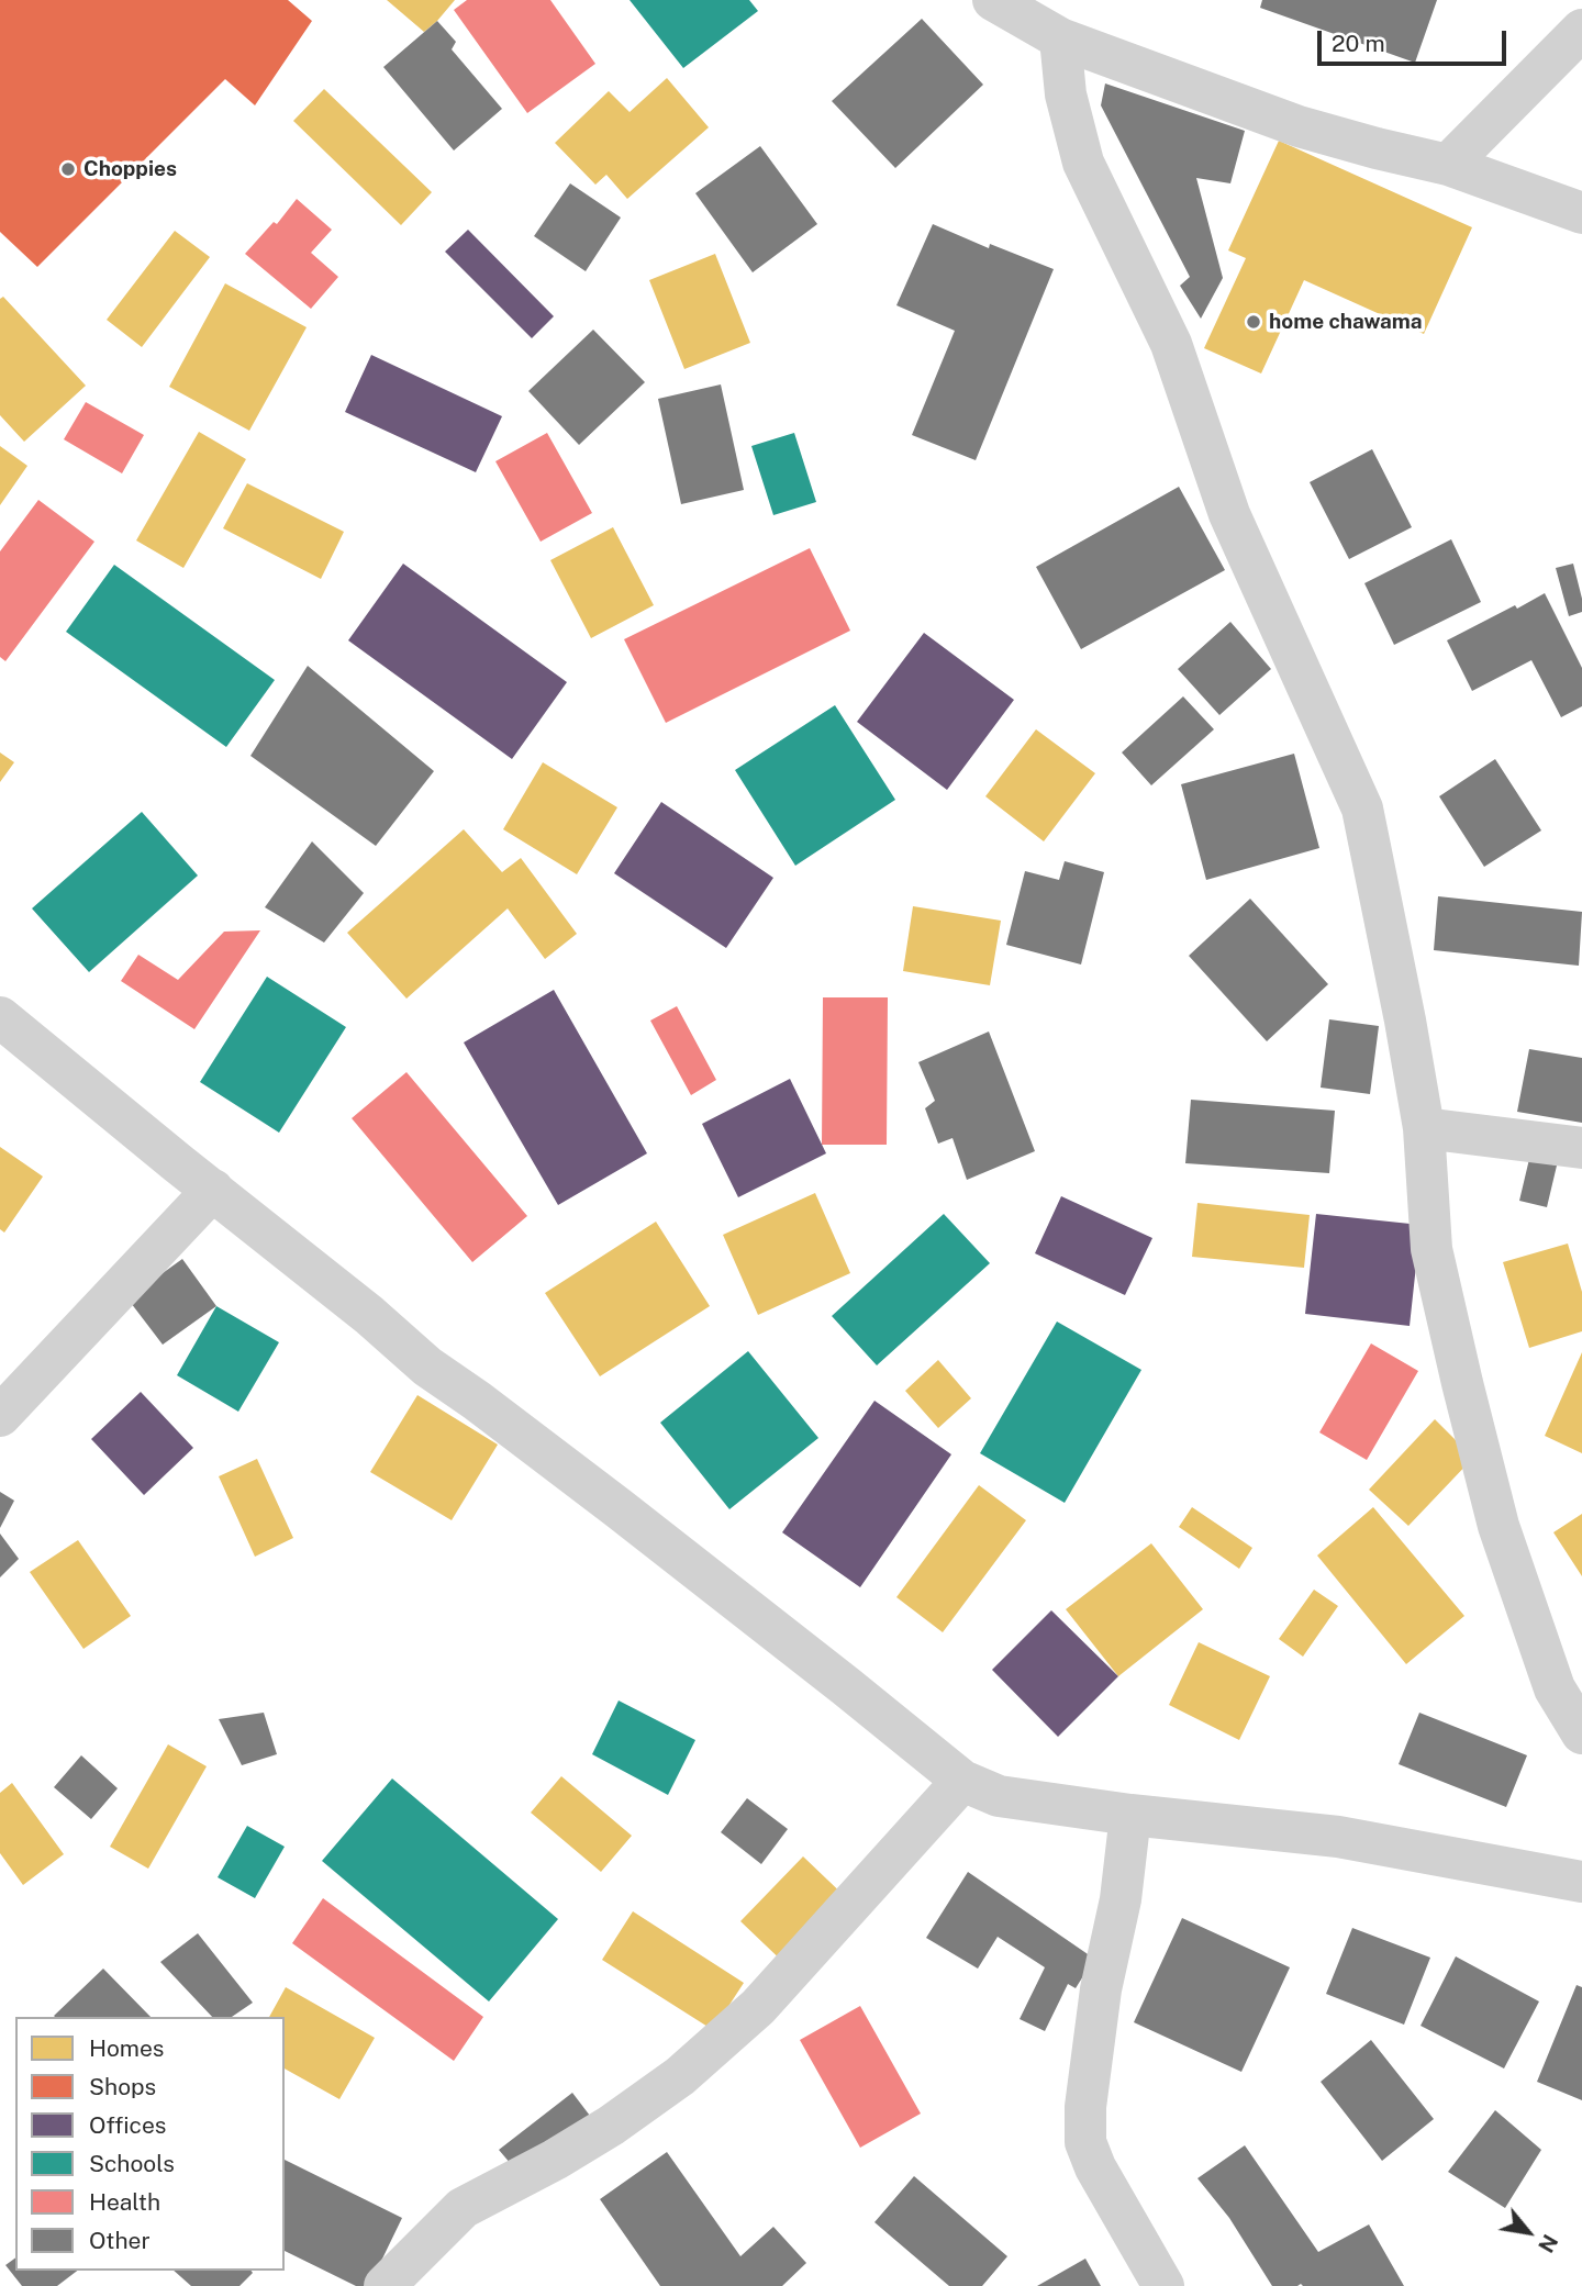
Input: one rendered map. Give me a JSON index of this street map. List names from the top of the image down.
{
  "places": ["Choppies", "home chawama"],
  "legend": [
    "Homes",
    "Shops",
    "Offices",
    "Schools",
    "Health",
    "Other"
  ],
  "scale_bar": "20 m",
  "north": "bottom right"
}
